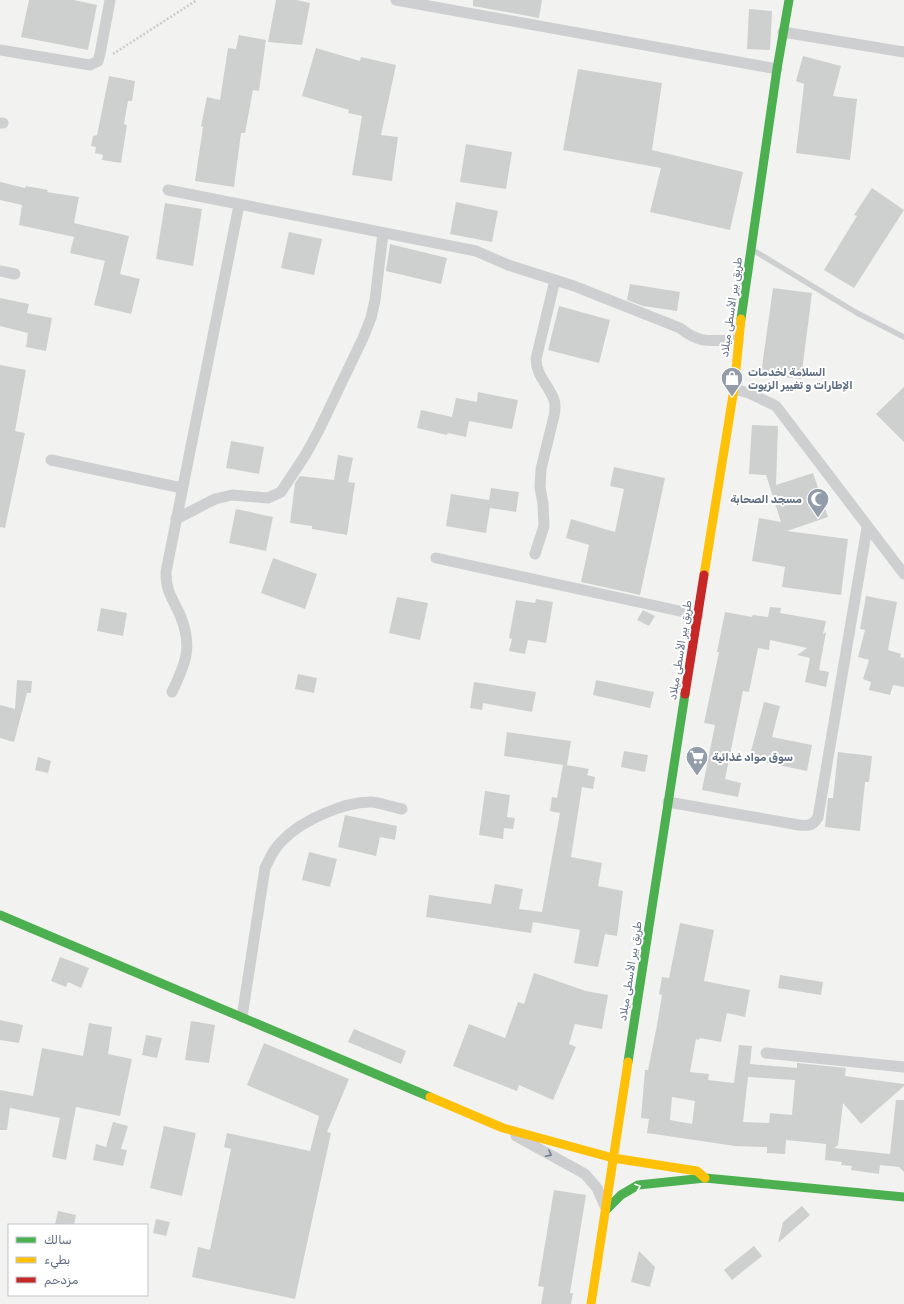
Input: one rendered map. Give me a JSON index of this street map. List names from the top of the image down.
{
  "streets": {
    "main road": ["طريق بير الأسطى ميلاد"]
  },
  "places": {
    "shop": ["السلامة لخدمات الإطارات و تغيير الزيوت"],
    "mosque": ["مسجد الصحابة"],
    "supermarket": ["سوق مواد غذائية"]
  },
  "legend": ["سالك", "بطيء", "مزدحم"]
}
